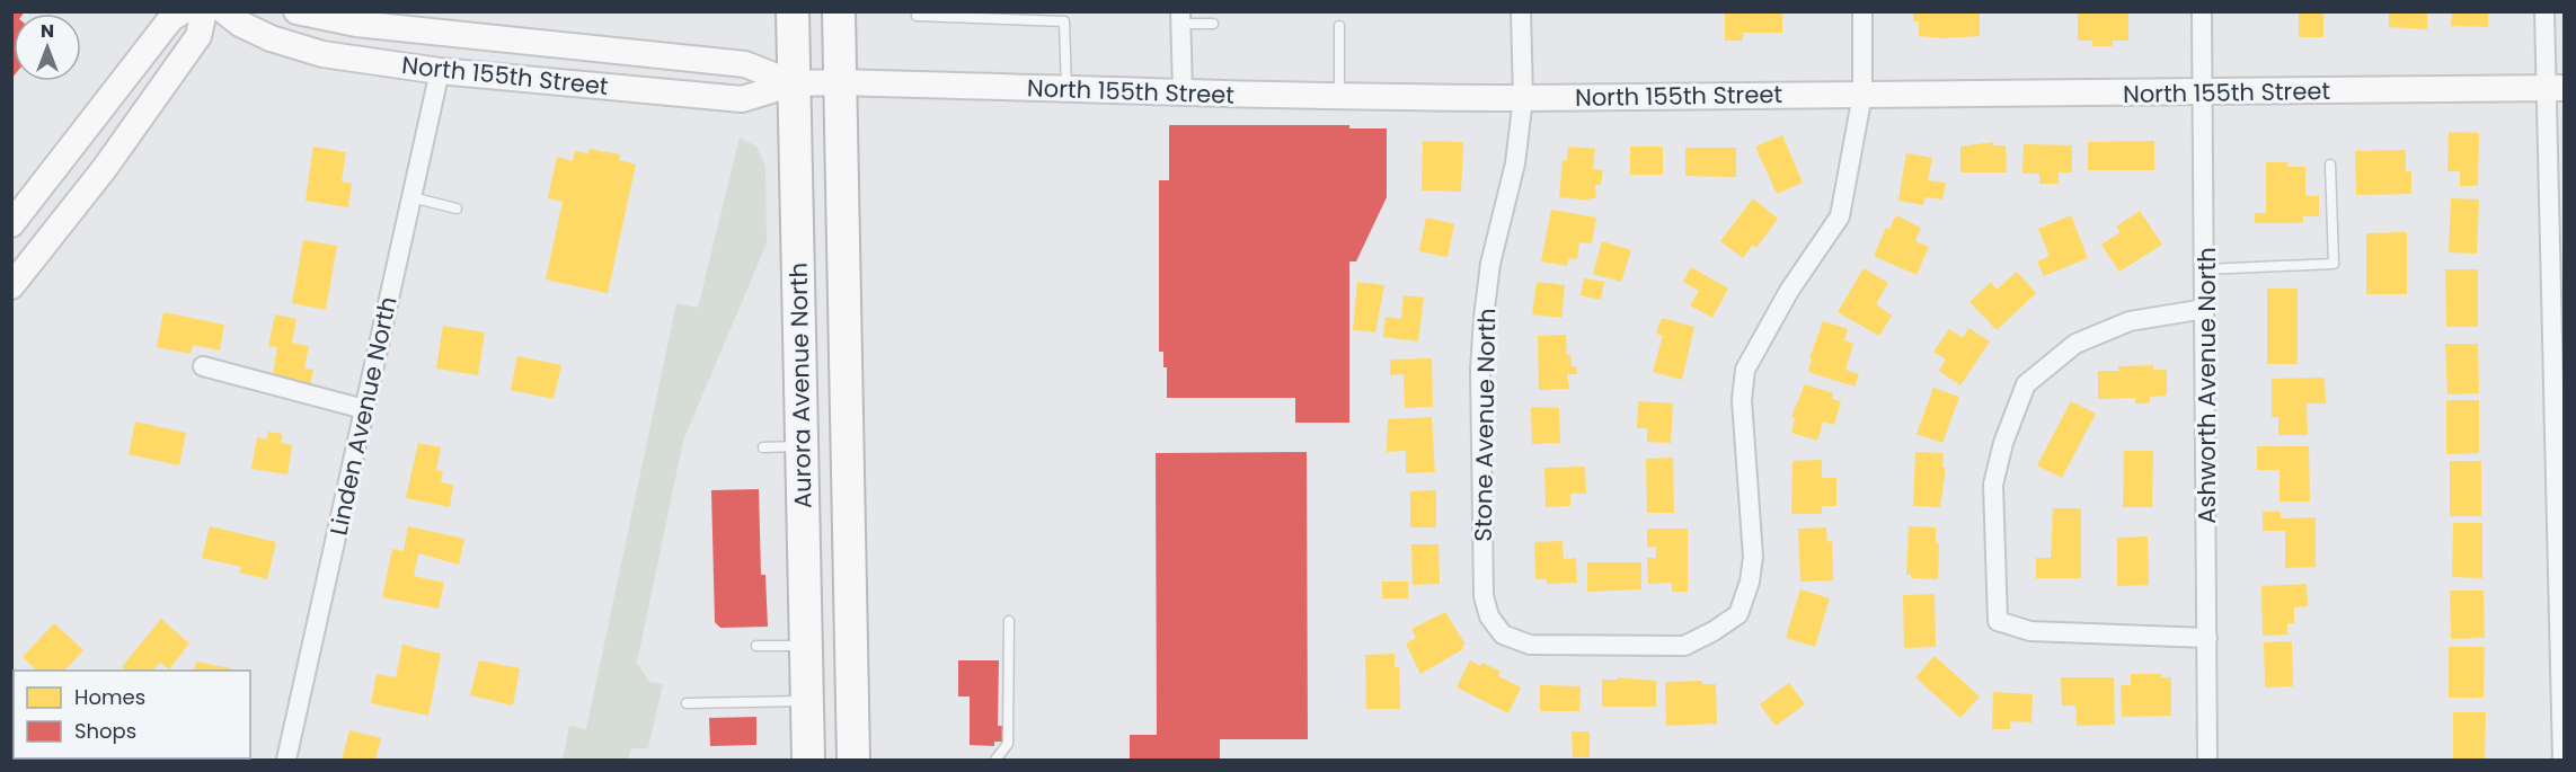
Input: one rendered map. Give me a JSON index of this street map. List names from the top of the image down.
{
  "streets": {
    "highway": ["Aurora Avenue North"],
    "main road": ["North 155th Street"],
    "street": ["Ashworth Avenue North", "Linden Avenue North", "Stone Avenue North"]
  },
  "crossings": [
    ["North 155th Street", "Aurora Avenue North"],
    ["North 155th Street", "Ashworth Avenue North"],
    ["North 155th Street", "Linden Avenue North"],
    ["North 155th Street", "Stone Avenue North"]
  ],
  "legend": ["Homes", "Shops"],
  "north": "top"
}
